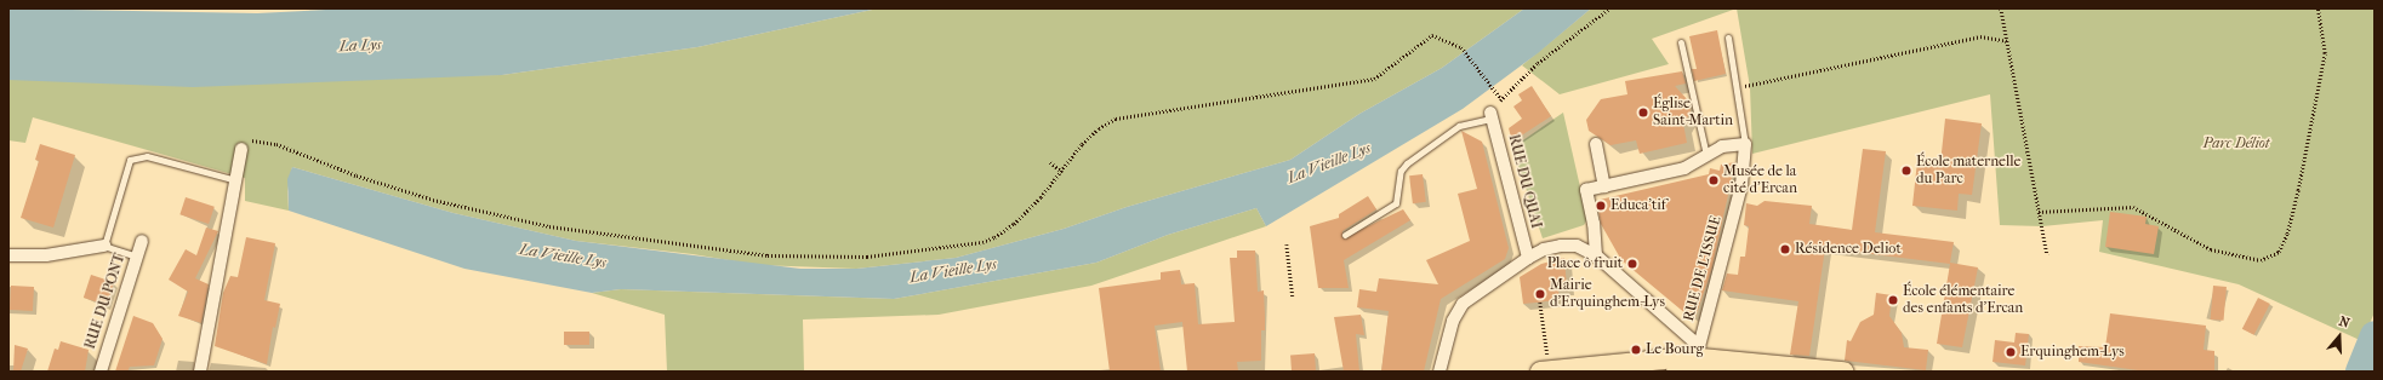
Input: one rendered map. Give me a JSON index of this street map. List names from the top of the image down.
{
  "streets": {
    "street": ["RUE DU QUAI", "RUE DE L'ISSUE", "RUE DU PONT"]
  },
  "water": ["La Lys", "La Vieille Lys"],
  "parks": ["Parc Déliot"],
  "places": [
    "Église Saint-Martin",
    "École maternelle du Parc",
    "Musée de la cité d'Ercan",
    "Educa'tif",
    "Résidence Deliot",
    "Place ô fruit",
    "Mairie d'Erquinghem-Lys",
    "École élémentaire des enfants d'Ercan",
    "Le Bourg",
    "Erquinghem-Lys"
  ],
  "north": "top"
}
